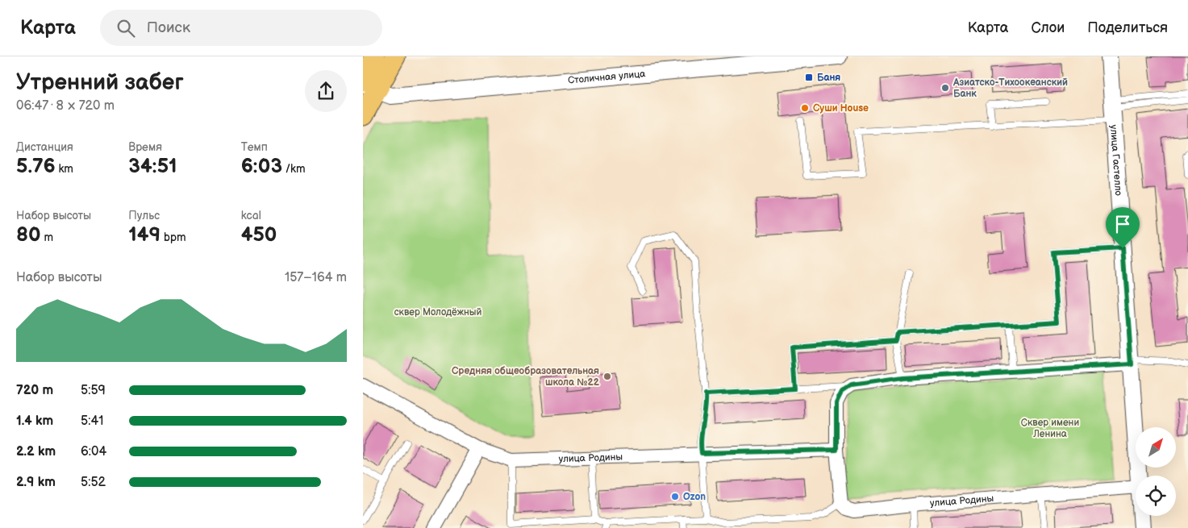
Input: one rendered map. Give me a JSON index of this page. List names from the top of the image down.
{
  "streets": {
    "street": ["Столичная улица", "улица Гастелло", "улица Родины"]
  },
  "parks": ["сквер Молодёжный", "Сквер имени Ленина"],
  "places": {
    "transit": ["Баня"],
    "other": [
      "Азиатско-Тихоокеанский Банк",
      "Суши House",
      "Средняя общеобразовательная школа №22",
      "Ozon"
    ]
  },
  "north": "top right",
  "page": {
    "header": "Карта",
    "search": "Поиск",
    "nav": ["Карта", "Слои", "Поделиться"],
    "heading": ["Утренний забег", "06:47 · 8 × 720 m"],
    "stats": [
      ["Дистанция", "5.76 km"],
      ["Время", "34:51"],
      ["Темп", "6:03 /km"],
      ["Набор высоты", "80 m"],
      ["Пульс", "149 bpm"],
      ["kcal", "450"]
    ],
    "chart": ["Набор высоты", "157–164 m"],
    "list": [
      {
        "name": "720 m",
        "note": "5:59"
      },
      {
        "name": "1.4 km",
        "note": "5:41"
      },
      {
        "name": "2.2 km",
        "note": "6:04"
      },
      {
        "name": "2.9 km",
        "note": "5:52"
      }
    ]
  }
}
